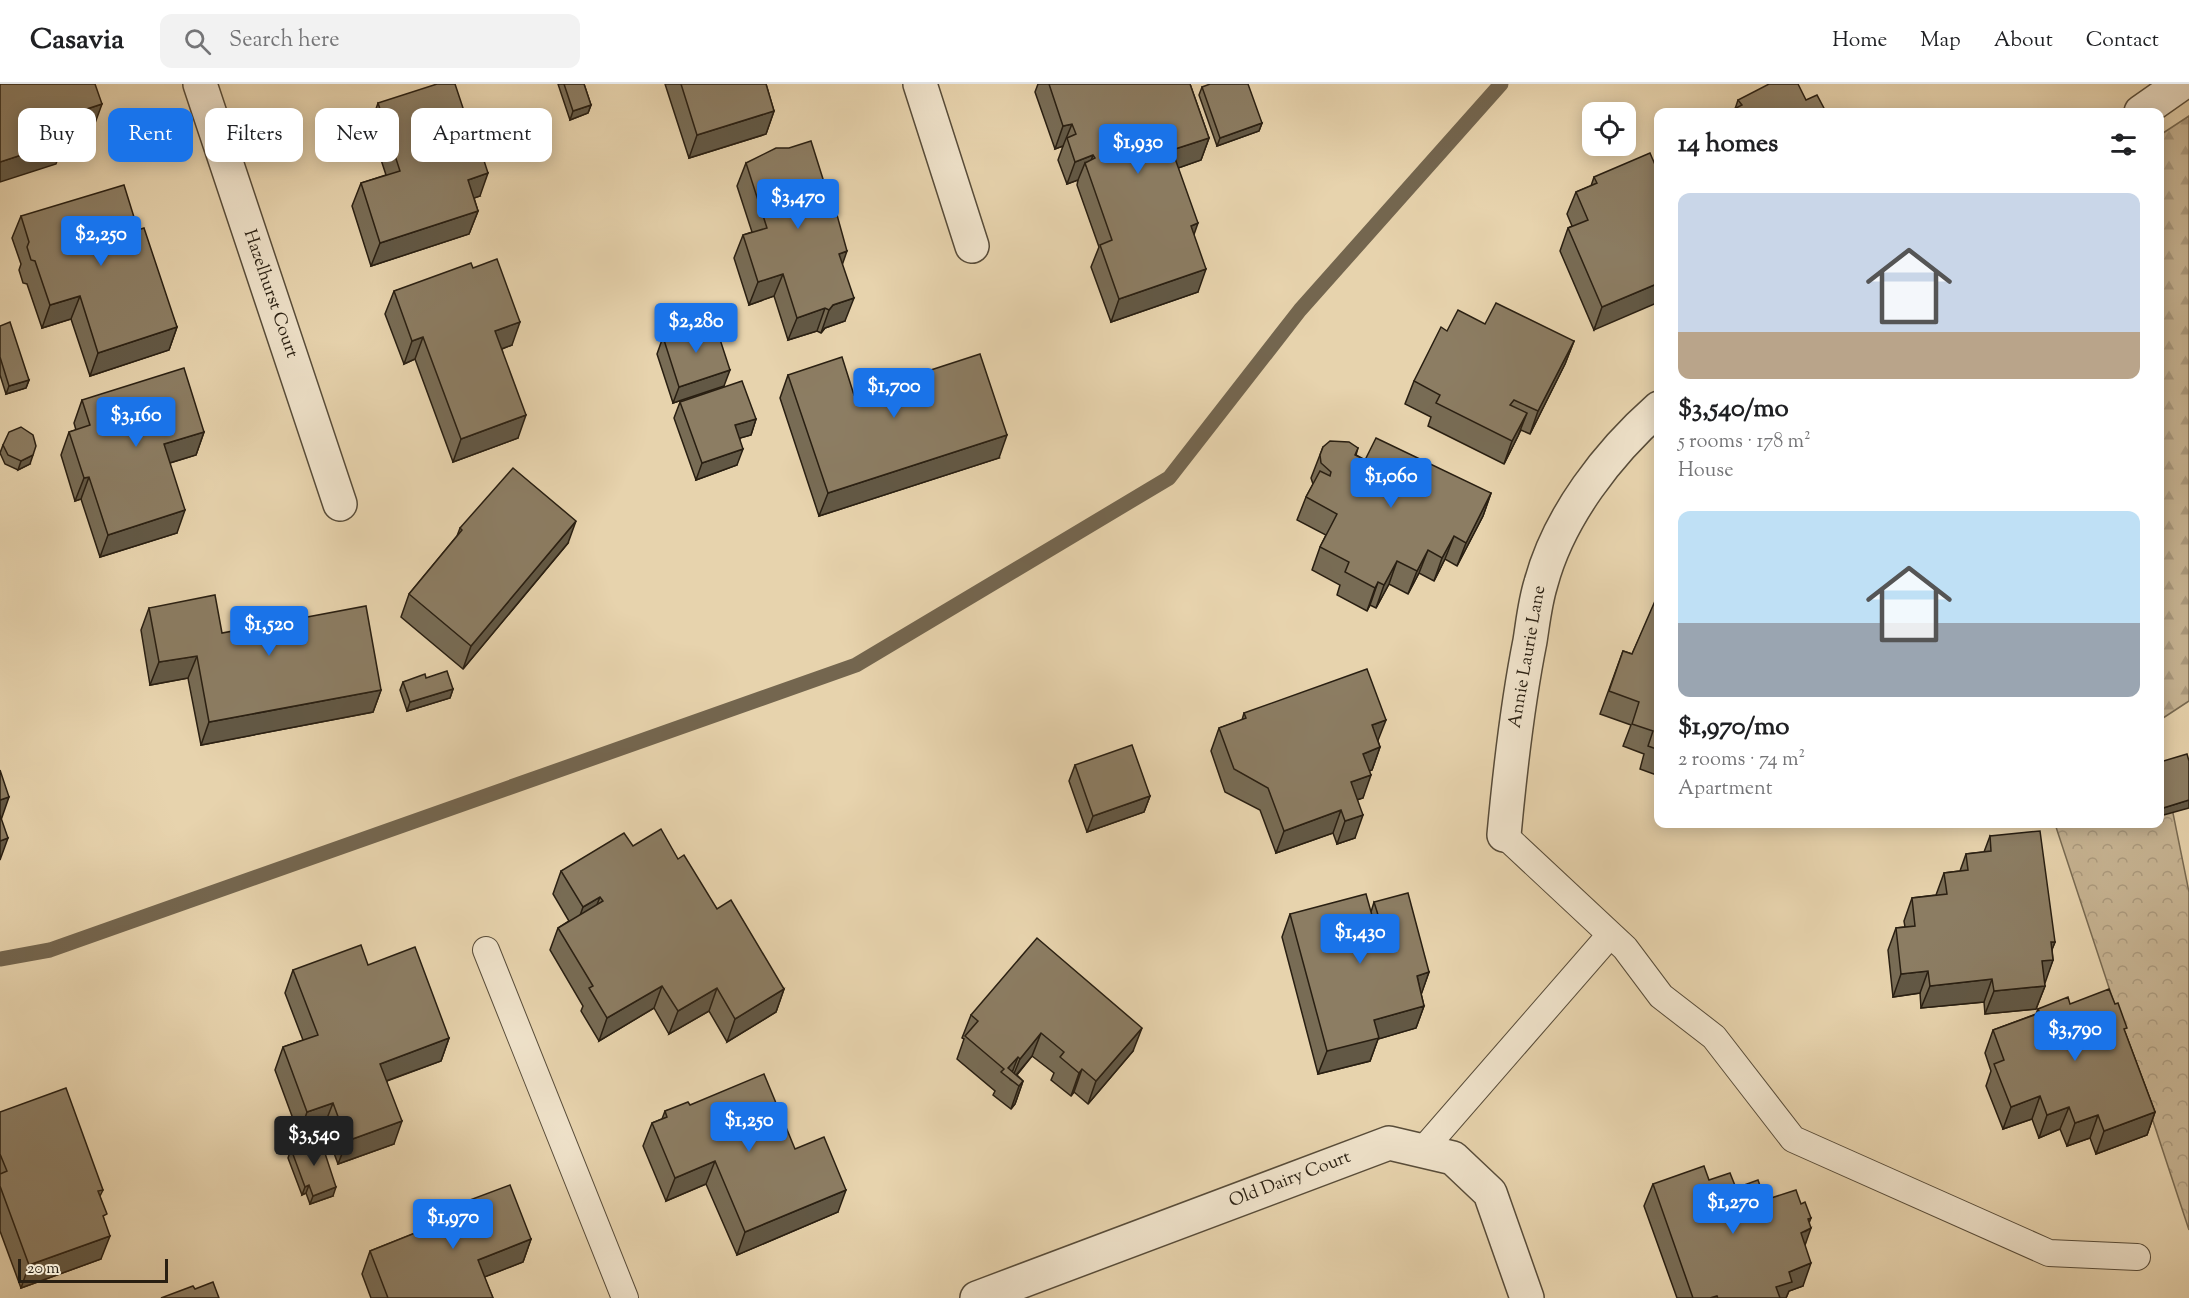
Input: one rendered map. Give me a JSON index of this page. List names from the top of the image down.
{
  "streets": {
    "street": ["Hazelhurst Court", "Annie Laurie Lane", "Old Dairy Court"]
  },
  "scale_bar": "20 m",
  "page": {
    "header": "Casavia",
    "search": "Search here",
    "nav": [
      "Home",
      "Map",
      "About",
      "Contact"
    ],
    "chip": [
      "Buy",
      "Rent",
      "Filters",
      "New",
      "Apartment"
    ],
    "heading": "14 homes",
    "price": [
      "$1,930",
      "$3,470",
      "$2,250",
      "$2,280",
      "$1,700",
      "$3,160",
      "$1,060",
      "$1,520",
      "$1,430",
      "$3,790",
      "$1,250",
      "$3,540",
      "$1,270",
      "$1,970"
    ],
    "list": [
      {
        "name": "$3,540/mo",
        "note": "5 rooms · 178 m² · House"
      },
      {
        "name": "$1,970/mo",
        "note": "2 rooms · 74 m² · Apartment"
      }
    ],
    "scale": "20 m"
  }
}
